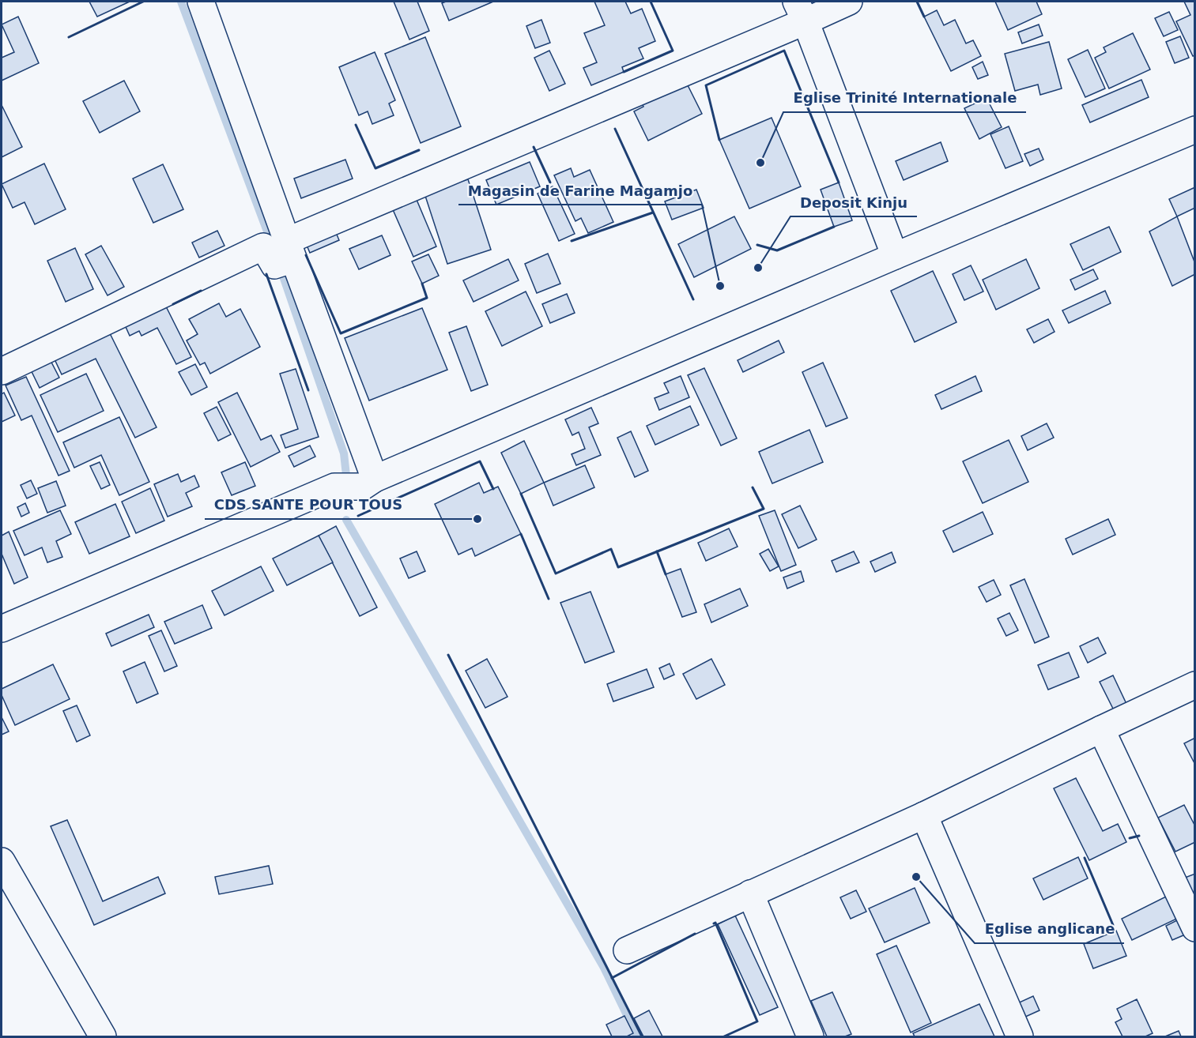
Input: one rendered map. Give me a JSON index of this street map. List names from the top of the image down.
{
  "places": [
    "Eglise Trinité Internationale",
    "Deposit Kinju",
    "Magasin de Farine Magamjo",
    "CDS SANTE POUR TOUS",
    "Eglise anglicane"
  ]
}
